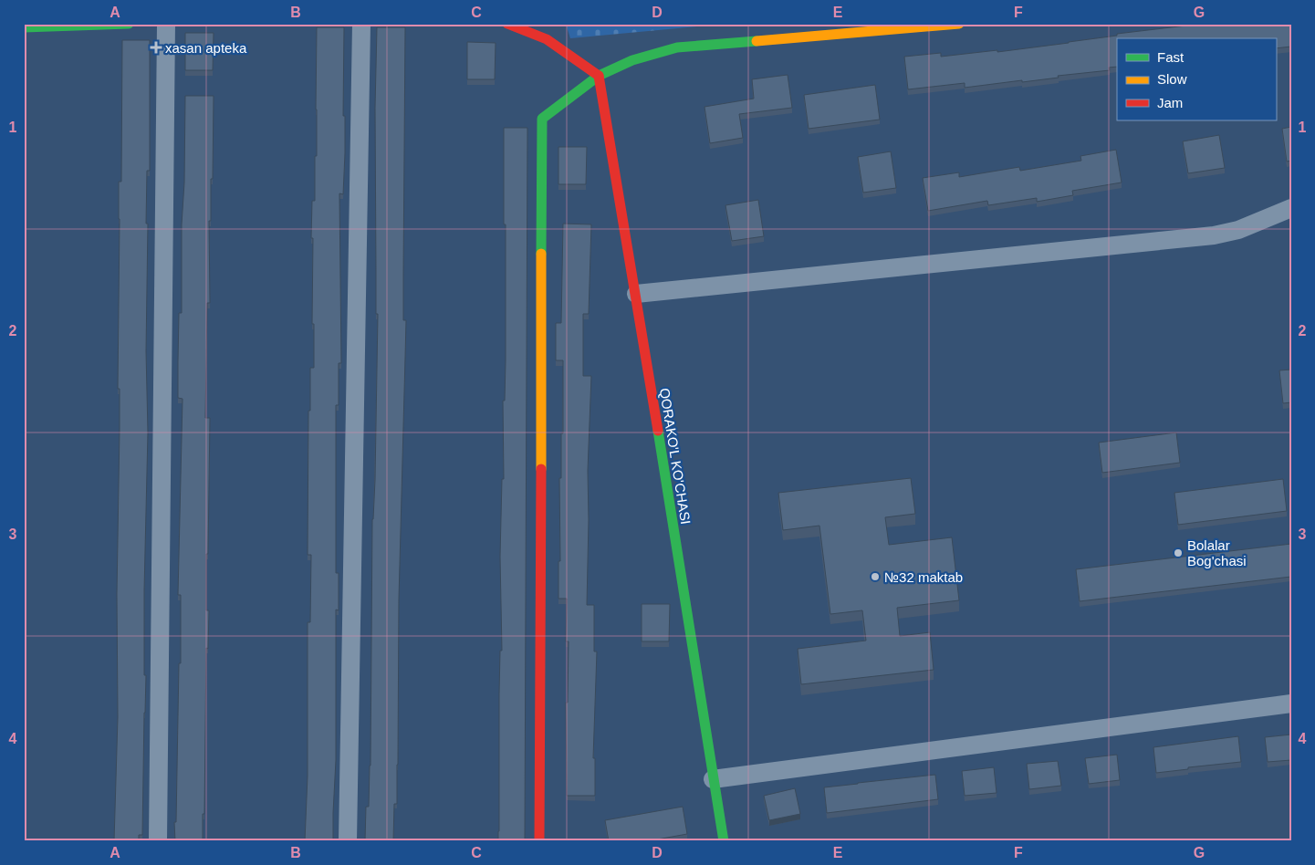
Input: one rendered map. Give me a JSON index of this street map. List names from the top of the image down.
{
  "streets": {
    "street": ["QORAKO'L KO'CHASI"]
  },
  "places": {
    "health": ["xasan apteka"],
    "other": ["Bolalar Bog'chasi", "№32 maktab"]
  },
  "legend": ["Fast", "Slow", "Jam"],
  "grid": {
    "columns": [
      "A",
      "B",
      "C",
      "D",
      "E",
      "F",
      "G"
    ],
    "rows": [
      "1",
      "2",
      "3",
      "4"
    ]
  }
}
